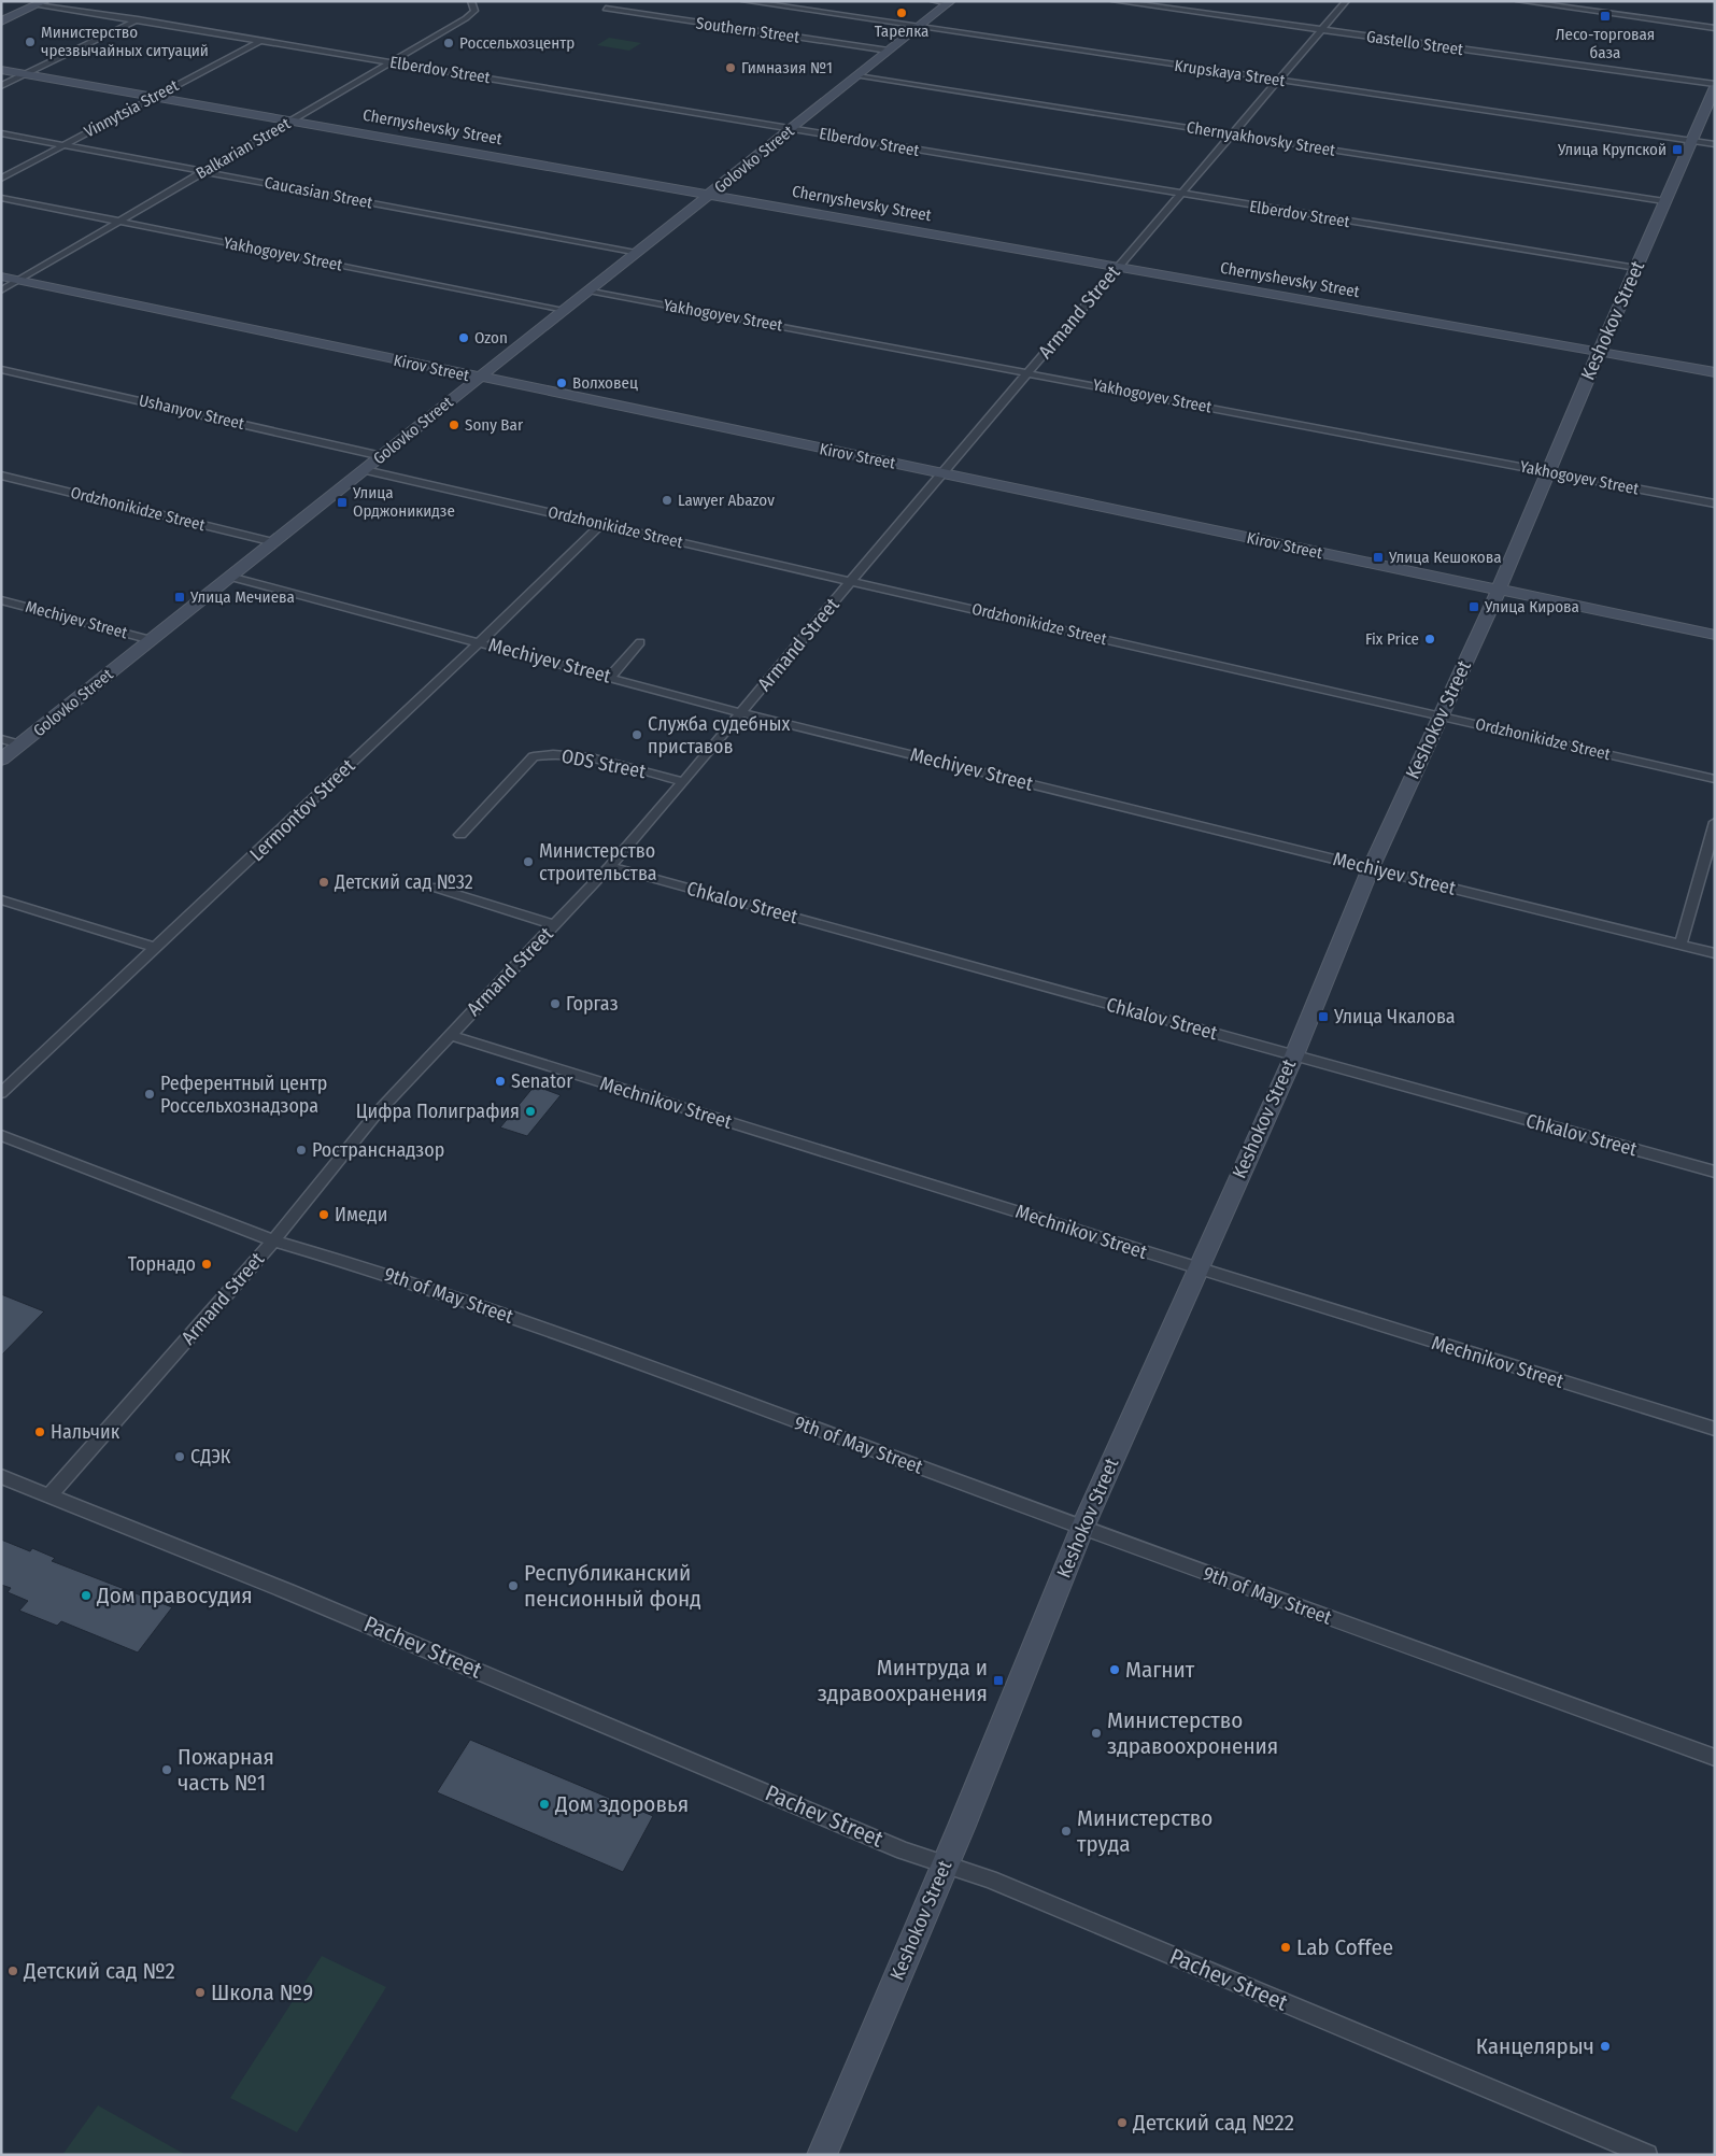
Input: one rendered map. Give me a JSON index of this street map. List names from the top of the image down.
{
  "streets": {
    "street": [
      "Southern Street",
      "Gastello Street",
      "Elberdov Street",
      "Krupskaya Street",
      "Vinnytsia Street",
      "Chernyshevsky Street",
      "Chernyakhovsky Street",
      "Balkarian Street",
      "Golovko Street",
      "Caucasian Street",
      "Yakhogoyev Street",
      "Armand Street",
      "Keshokov Street",
      "Kirov Street",
      "Ushanyov Street",
      "Ordzhonikidze Street",
      "Mechiyev Street",
      "ODS Street",
      "Lermontov Street",
      "Chkalov Street",
      "Mechnikov Street",
      "9th of May Street",
      "Pachev Street"
    ]
  },
  "crossings": [
    ["Southern Street", "Golovko Street"],
    ["Gastello Street", "Armand Street"],
    ["Gastello Street", "Keshokov Street"],
    ["Elberdov Street", "Vinnytsia Street"],
    ["Elberdov Street", "Balkarian Street"],
    ["Elberdov Street", "Golovko Street"],
    ["Elberdov Street", "Armand Street"],
    ["Elberdov Street", "Keshokov Street"],
    ["Krupskaya Street", "Golovko Street"],
    ["Krupskaya Street", "Armand Street"],
    ["Krupskaya Street", "Keshokov Street"],
    ["Vinnytsia Street", "Chernyshevsky Street"],
    ["Vinnytsia Street", "Caucasian Street"],
    ["Chernyshevsky Street", "Balkarian Street"],
    ["Chernyshevsky Street", "Golovko Street"],
    ["Chernyshevsky Street", "Armand Street"],
    ["Chernyshevsky Street", "Keshokov Street"],
    ["Chernyakhovsky Street", "Golovko Street"],
    ["Chernyakhovsky Street", "Armand Street"],
    ["Chernyakhovsky Street", "Keshokov Street"],
    ["Balkarian Street", "Caucasian Street"],
    ["Balkarian Street", "Yakhogoyev Street"],
    ["Balkarian Street", "Kirov Street"],
    ["Golovko Street", "Caucasian Street"],
    ["Golovko Street", "Yakhogoyev Street"],
    ["Golovko Street", "Kirov Street"],
    ["Golovko Street", "Ushanyov Street"],
    ["Golovko Street", "Ordzhonikidze Street"],
    ["Golovko Street", "Mechiyev Street"],
    ["Yakhogoyev Street", "Armand Street"],
    ["Yakhogoyev Street", "Keshokov Street"],
    ["Armand Street", "Kirov Street"],
    ["Armand Street", "Ordzhonikidze Street"],
    ["Armand Street", "Mechiyev Street"],
    ["Armand Street", "ODS Street"],
    ["Armand Street", "Chkalov Street"],
    ["Armand Street", "Mechnikov Street"],
    ["Armand Street", "9th of May Street"],
    ["Armand Street", "Pachev Street"],
    ["Keshokov Street", "Kirov Street"],
    ["Keshokov Street", "Ordzhonikidze Street"],
    ["Keshokov Street", "Mechiyev Street"],
    ["Keshokov Street", "Chkalov Street"],
    ["Keshokov Street", "Mechnikov Street"],
    ["Keshokov Street", "9th of May Street"],
    ["Keshokov Street", "Pachev Street"],
    ["Ordzhonikidze Street", "Lermontov Street"],
    ["Mechiyev Street", "Lermontov Street"]
  ],
  "places": {
    "other": [
      "Тарелка",
      "Министерство чрезвычайных ситуаций",
      "Россельхозцентр",
      "Гимназия №1",
      "Ozon",
      "Волховец",
      "Sony Bar",
      "Lawyer Abazov",
      "Fix Price",
      "Служба судебных приставов",
      "Министерство строительства",
      "Детский сад №32",
      "Горгаз",
      "Senator",
      "Референтный центр Россельхознадзора",
      "Цифра Полиграфия",
      "Ространснадзор",
      "Имеди",
      "Торнадо",
      "Нальчик",
      "СДЭК",
      "Республиканский пенсионный фонд",
      "Дом правосудия",
      "Магнит",
      "Министерство здравоохронения",
      "Пожарная часть №1",
      "Дом здоровья",
      "Министерство труда",
      "Lab Coffee",
      "Детский сад №2",
      "Школа №9",
      "Канцелярыч",
      "Детский сад №22"
    ],
    "transit": [
      "Лесо-торговая база",
      "Улица Крупской",
      "Улица Орджоникидзе",
      "Улица Кешокова",
      "Улица Мечиева",
      "Улица Кирова",
      "Улица Чкалова",
      "Минтруда и здравоохранения"
    ]
  }
}
